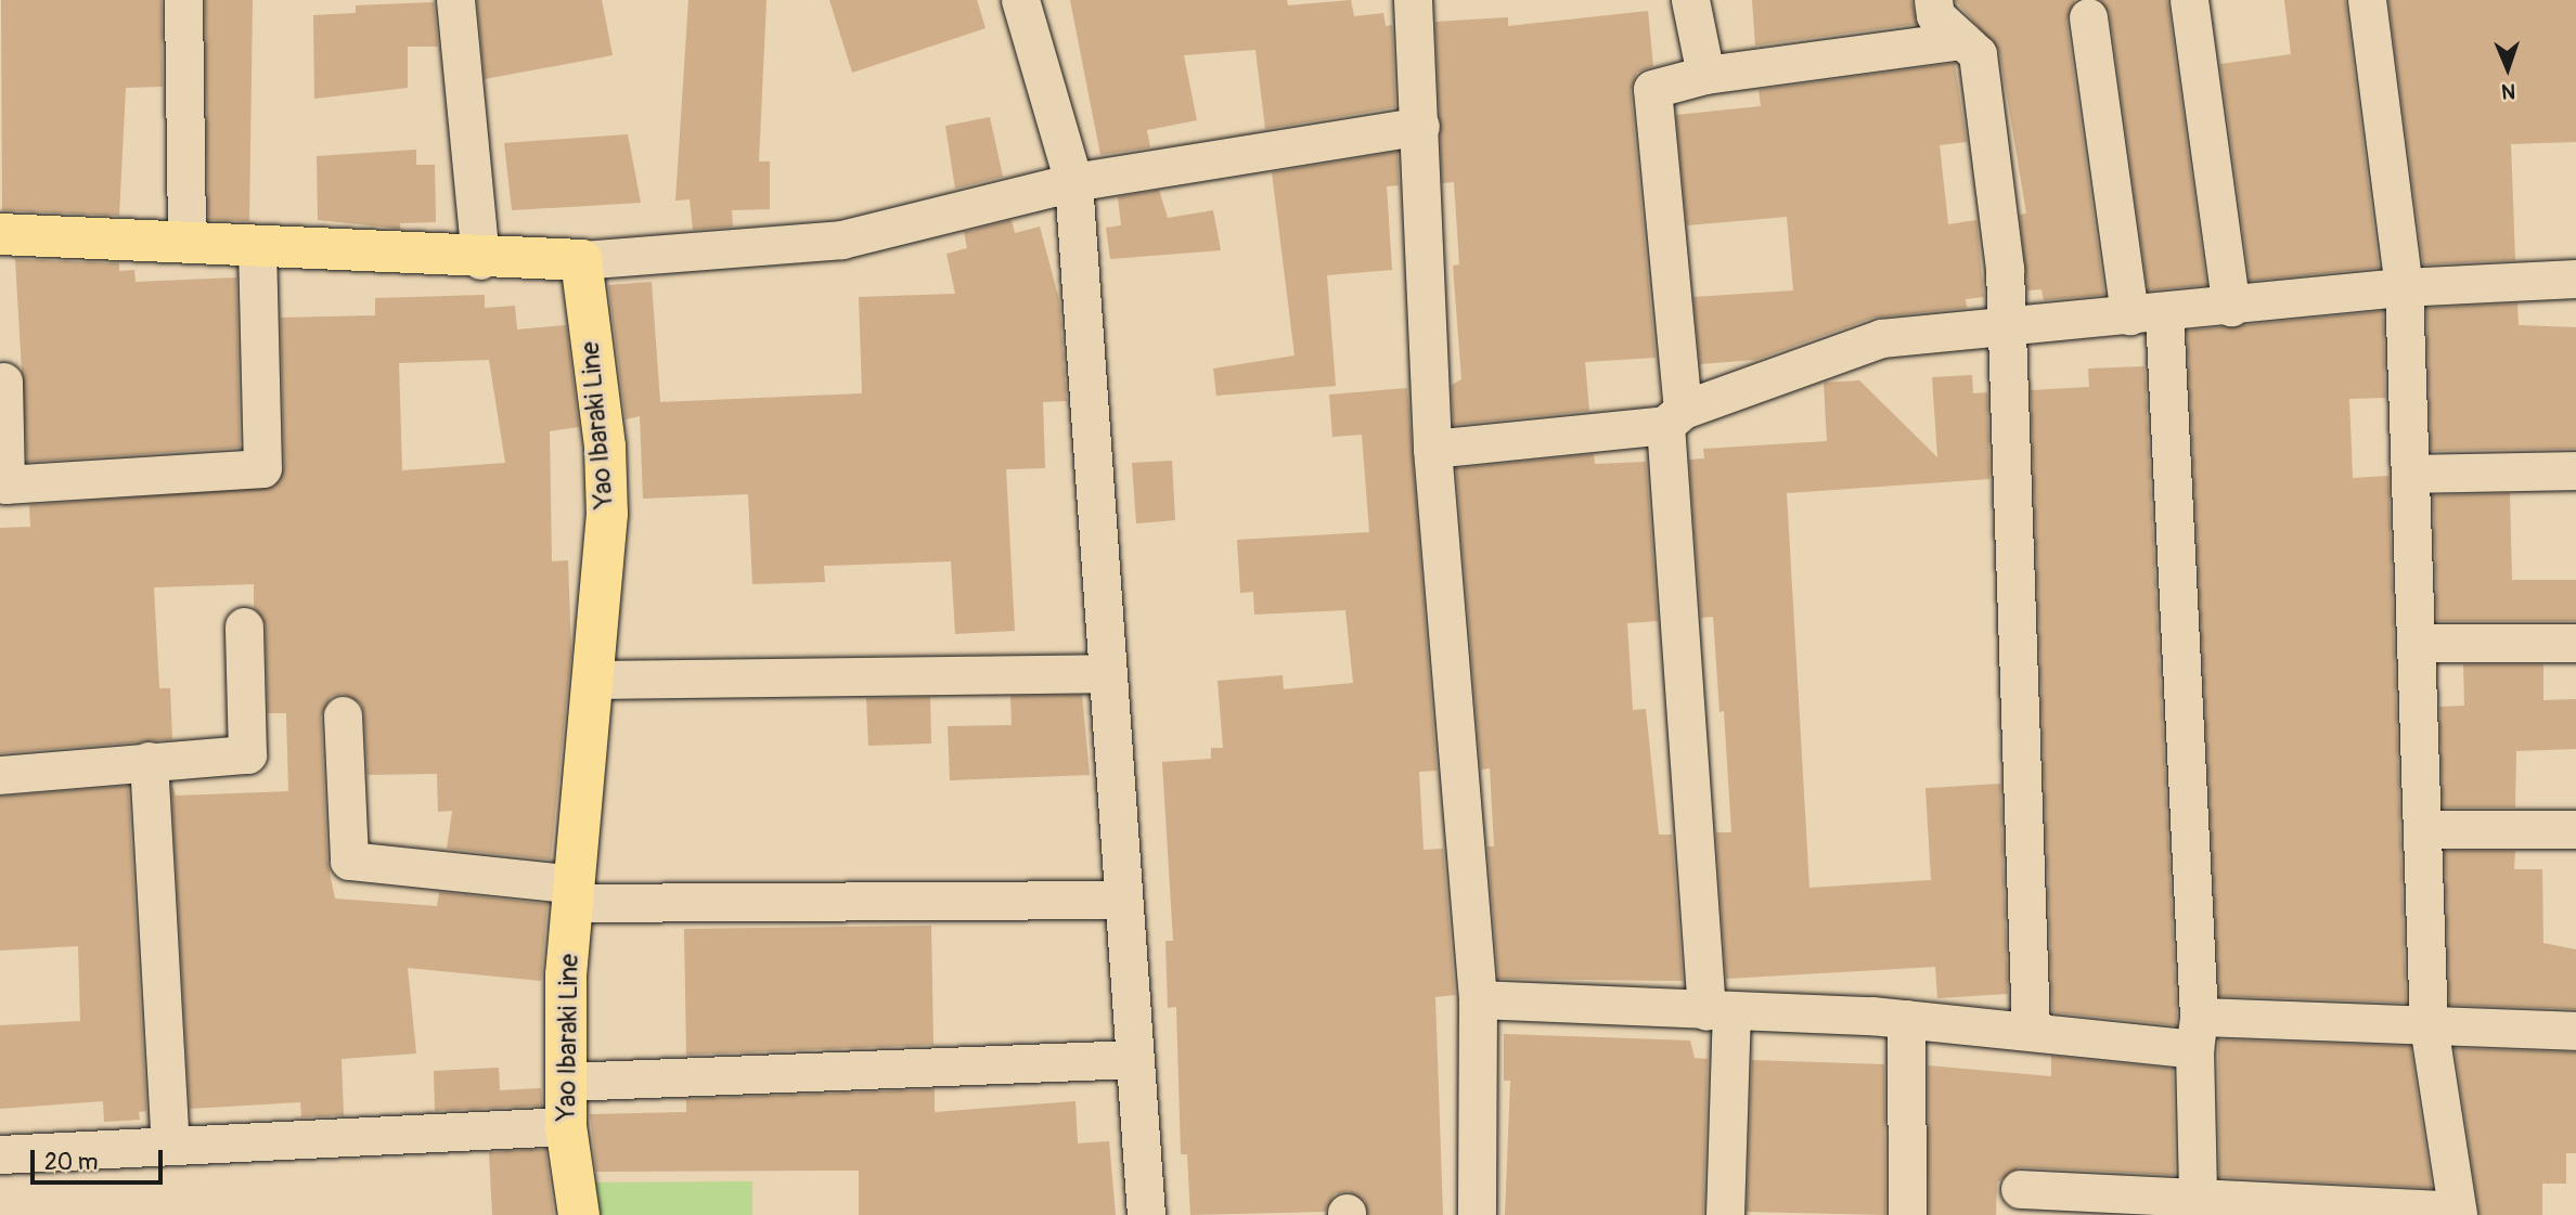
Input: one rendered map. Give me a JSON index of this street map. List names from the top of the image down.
{
  "streets": {
    "main road": ["Yao Ibaraki Line"]
  },
  "scale_bar": "20 m",
  "north": "bottom"
}
